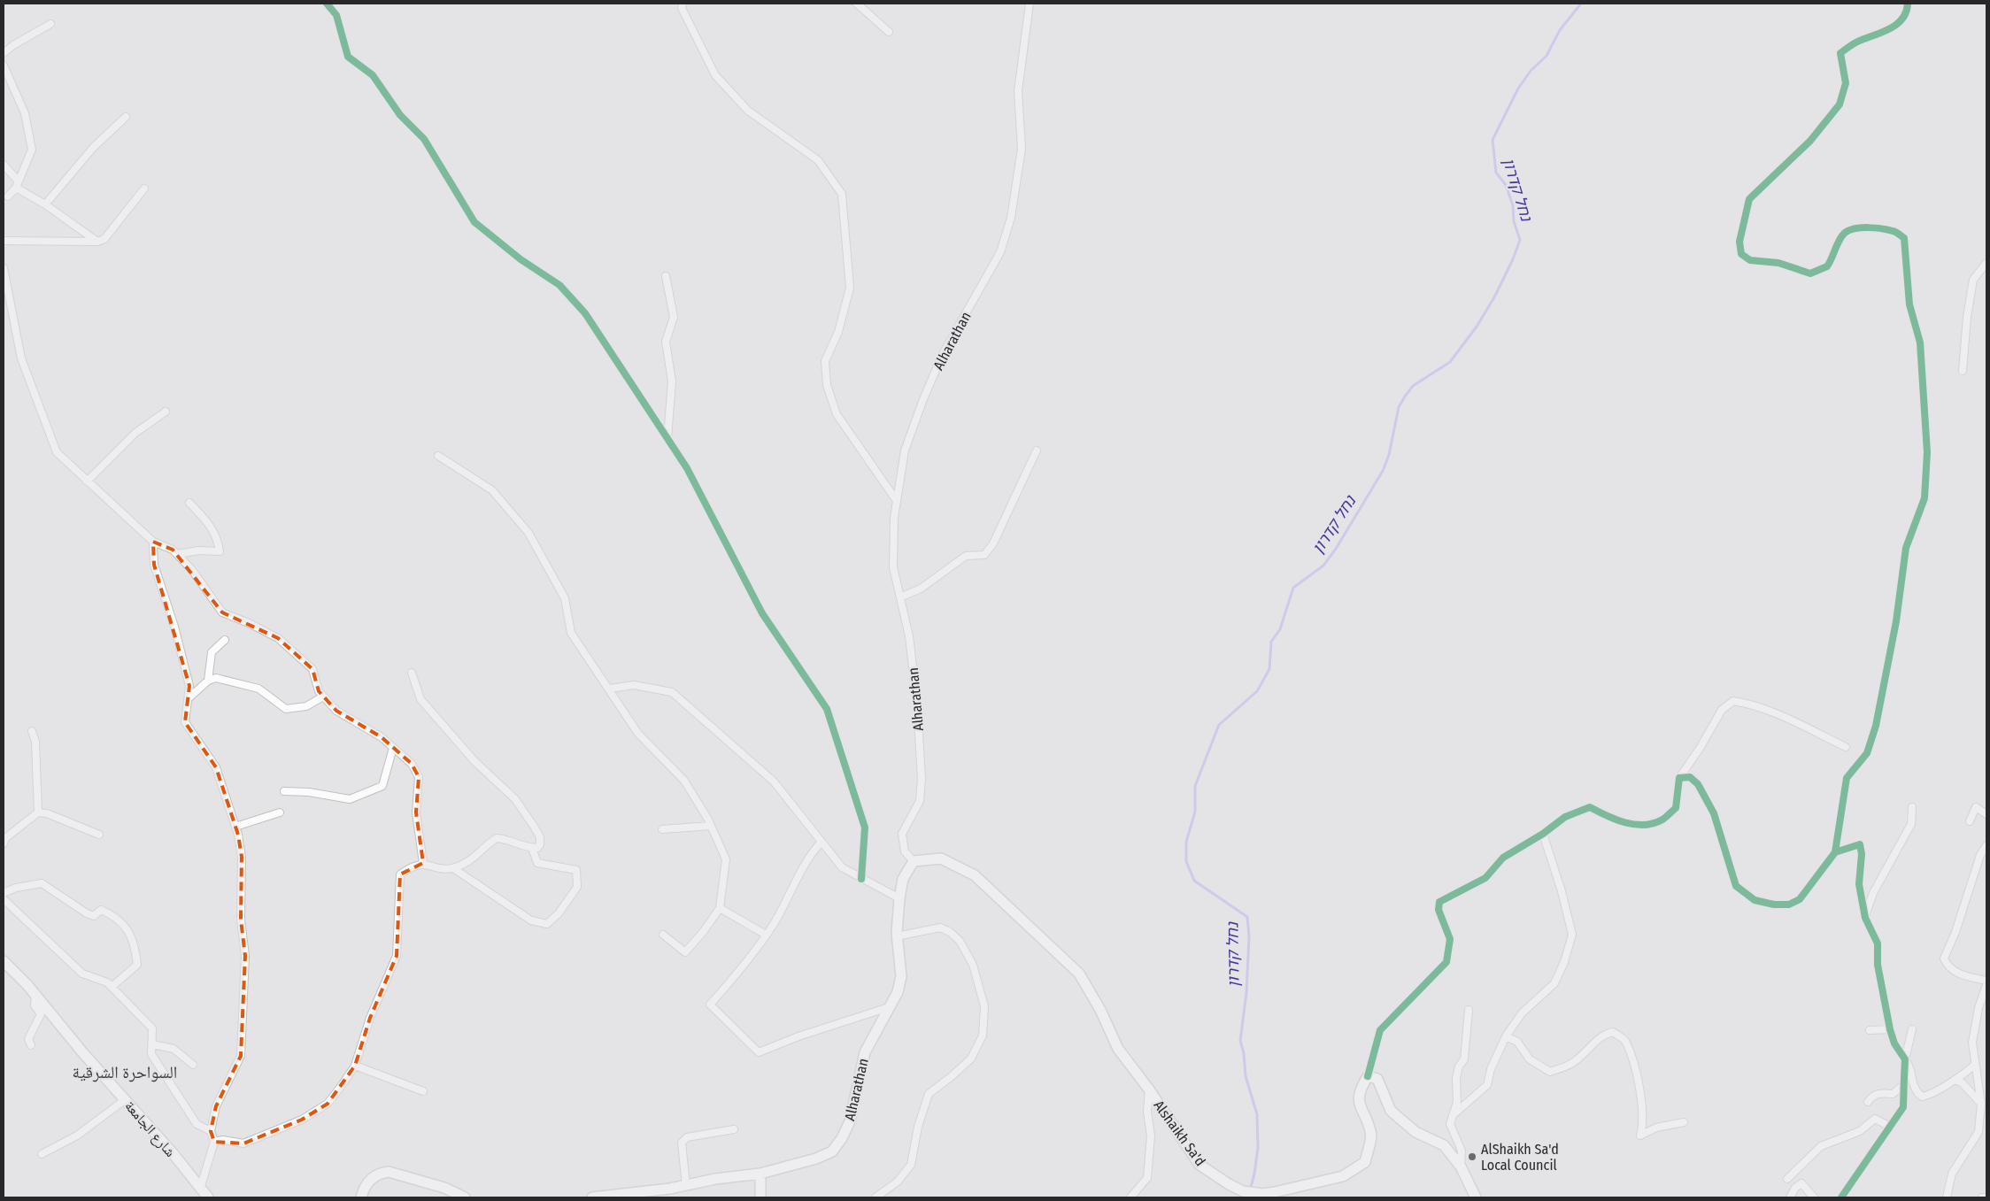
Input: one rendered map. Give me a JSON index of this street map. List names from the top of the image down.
{
  "streets": {
    "street": ["Alharathan", "شارع الجامعة", "Alshaikh Sa'd"]
  },
  "crossings": [
    ["Alharathan", "Alshaikh Sa'd"]
  ],
  "districts": ["السواحرة الشرقية"],
  "water": ["נחל קדרון"],
  "places": ["AlShaikh Sa'd Local Council"]
}
